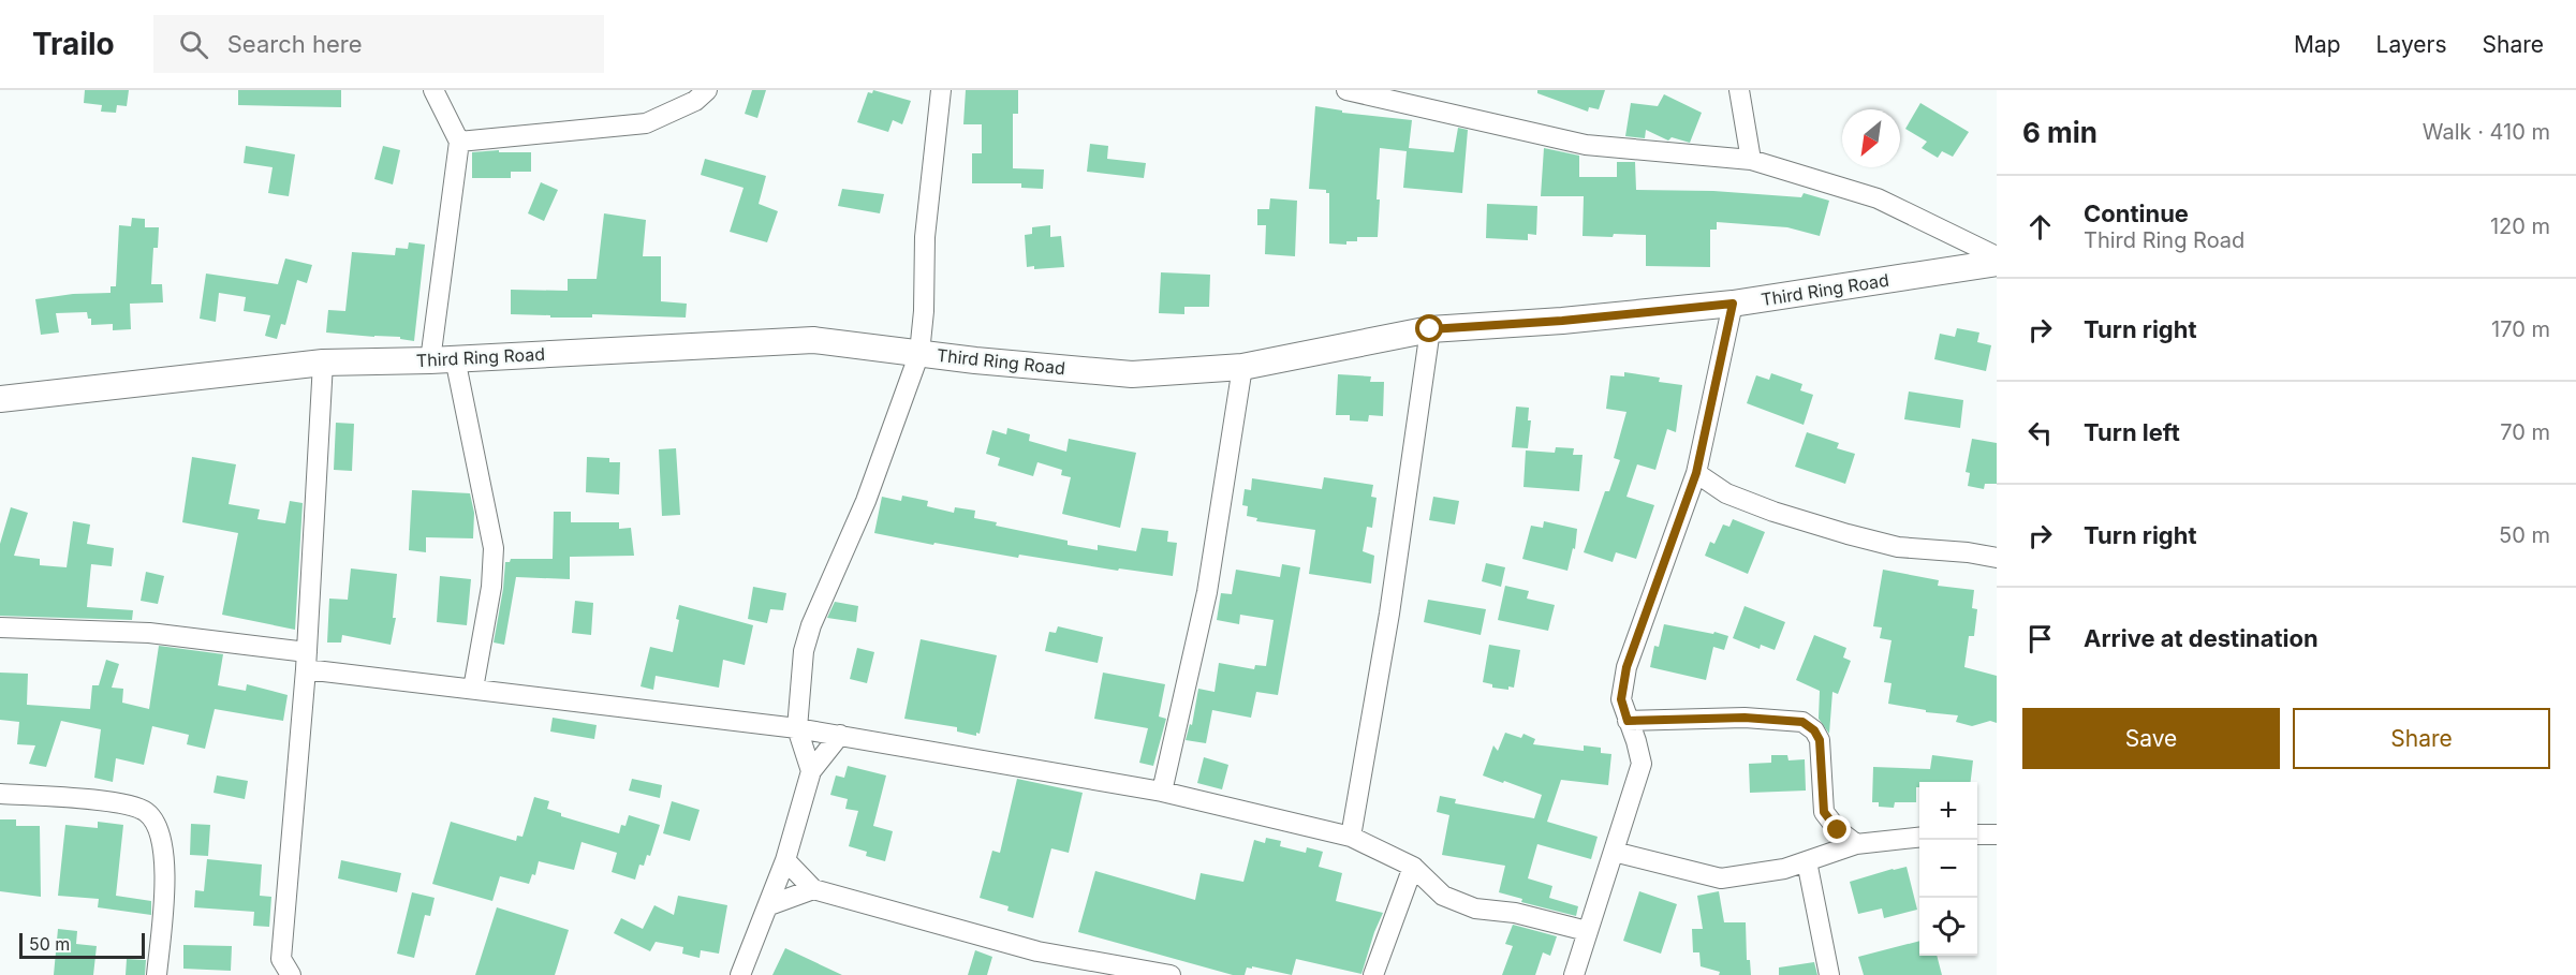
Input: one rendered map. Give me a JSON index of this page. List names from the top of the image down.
{
  "streets": {
    "street": ["Third Ring Road"]
  },
  "scale_bar": "50 m",
  "north": "bottom left",
  "page": {
    "header": "Trailo",
    "search": "Search here",
    "nav": ["Map", "Layers", "Share"],
    "heading": ["6 min", "Walk · 410 m"],
    "list": [
      ["Continue", "Third Ring Road", "120 m"],
      ["Turn right", "170 m"],
      ["Turn left", "70 m"],
      ["Turn right", "50 m"],
      "Arrive at destination"
    ],
    "buttons": ["Save", "Share"],
    "map_buttons": ["+", "−"],
    "scale": "50 m"
  }
}
